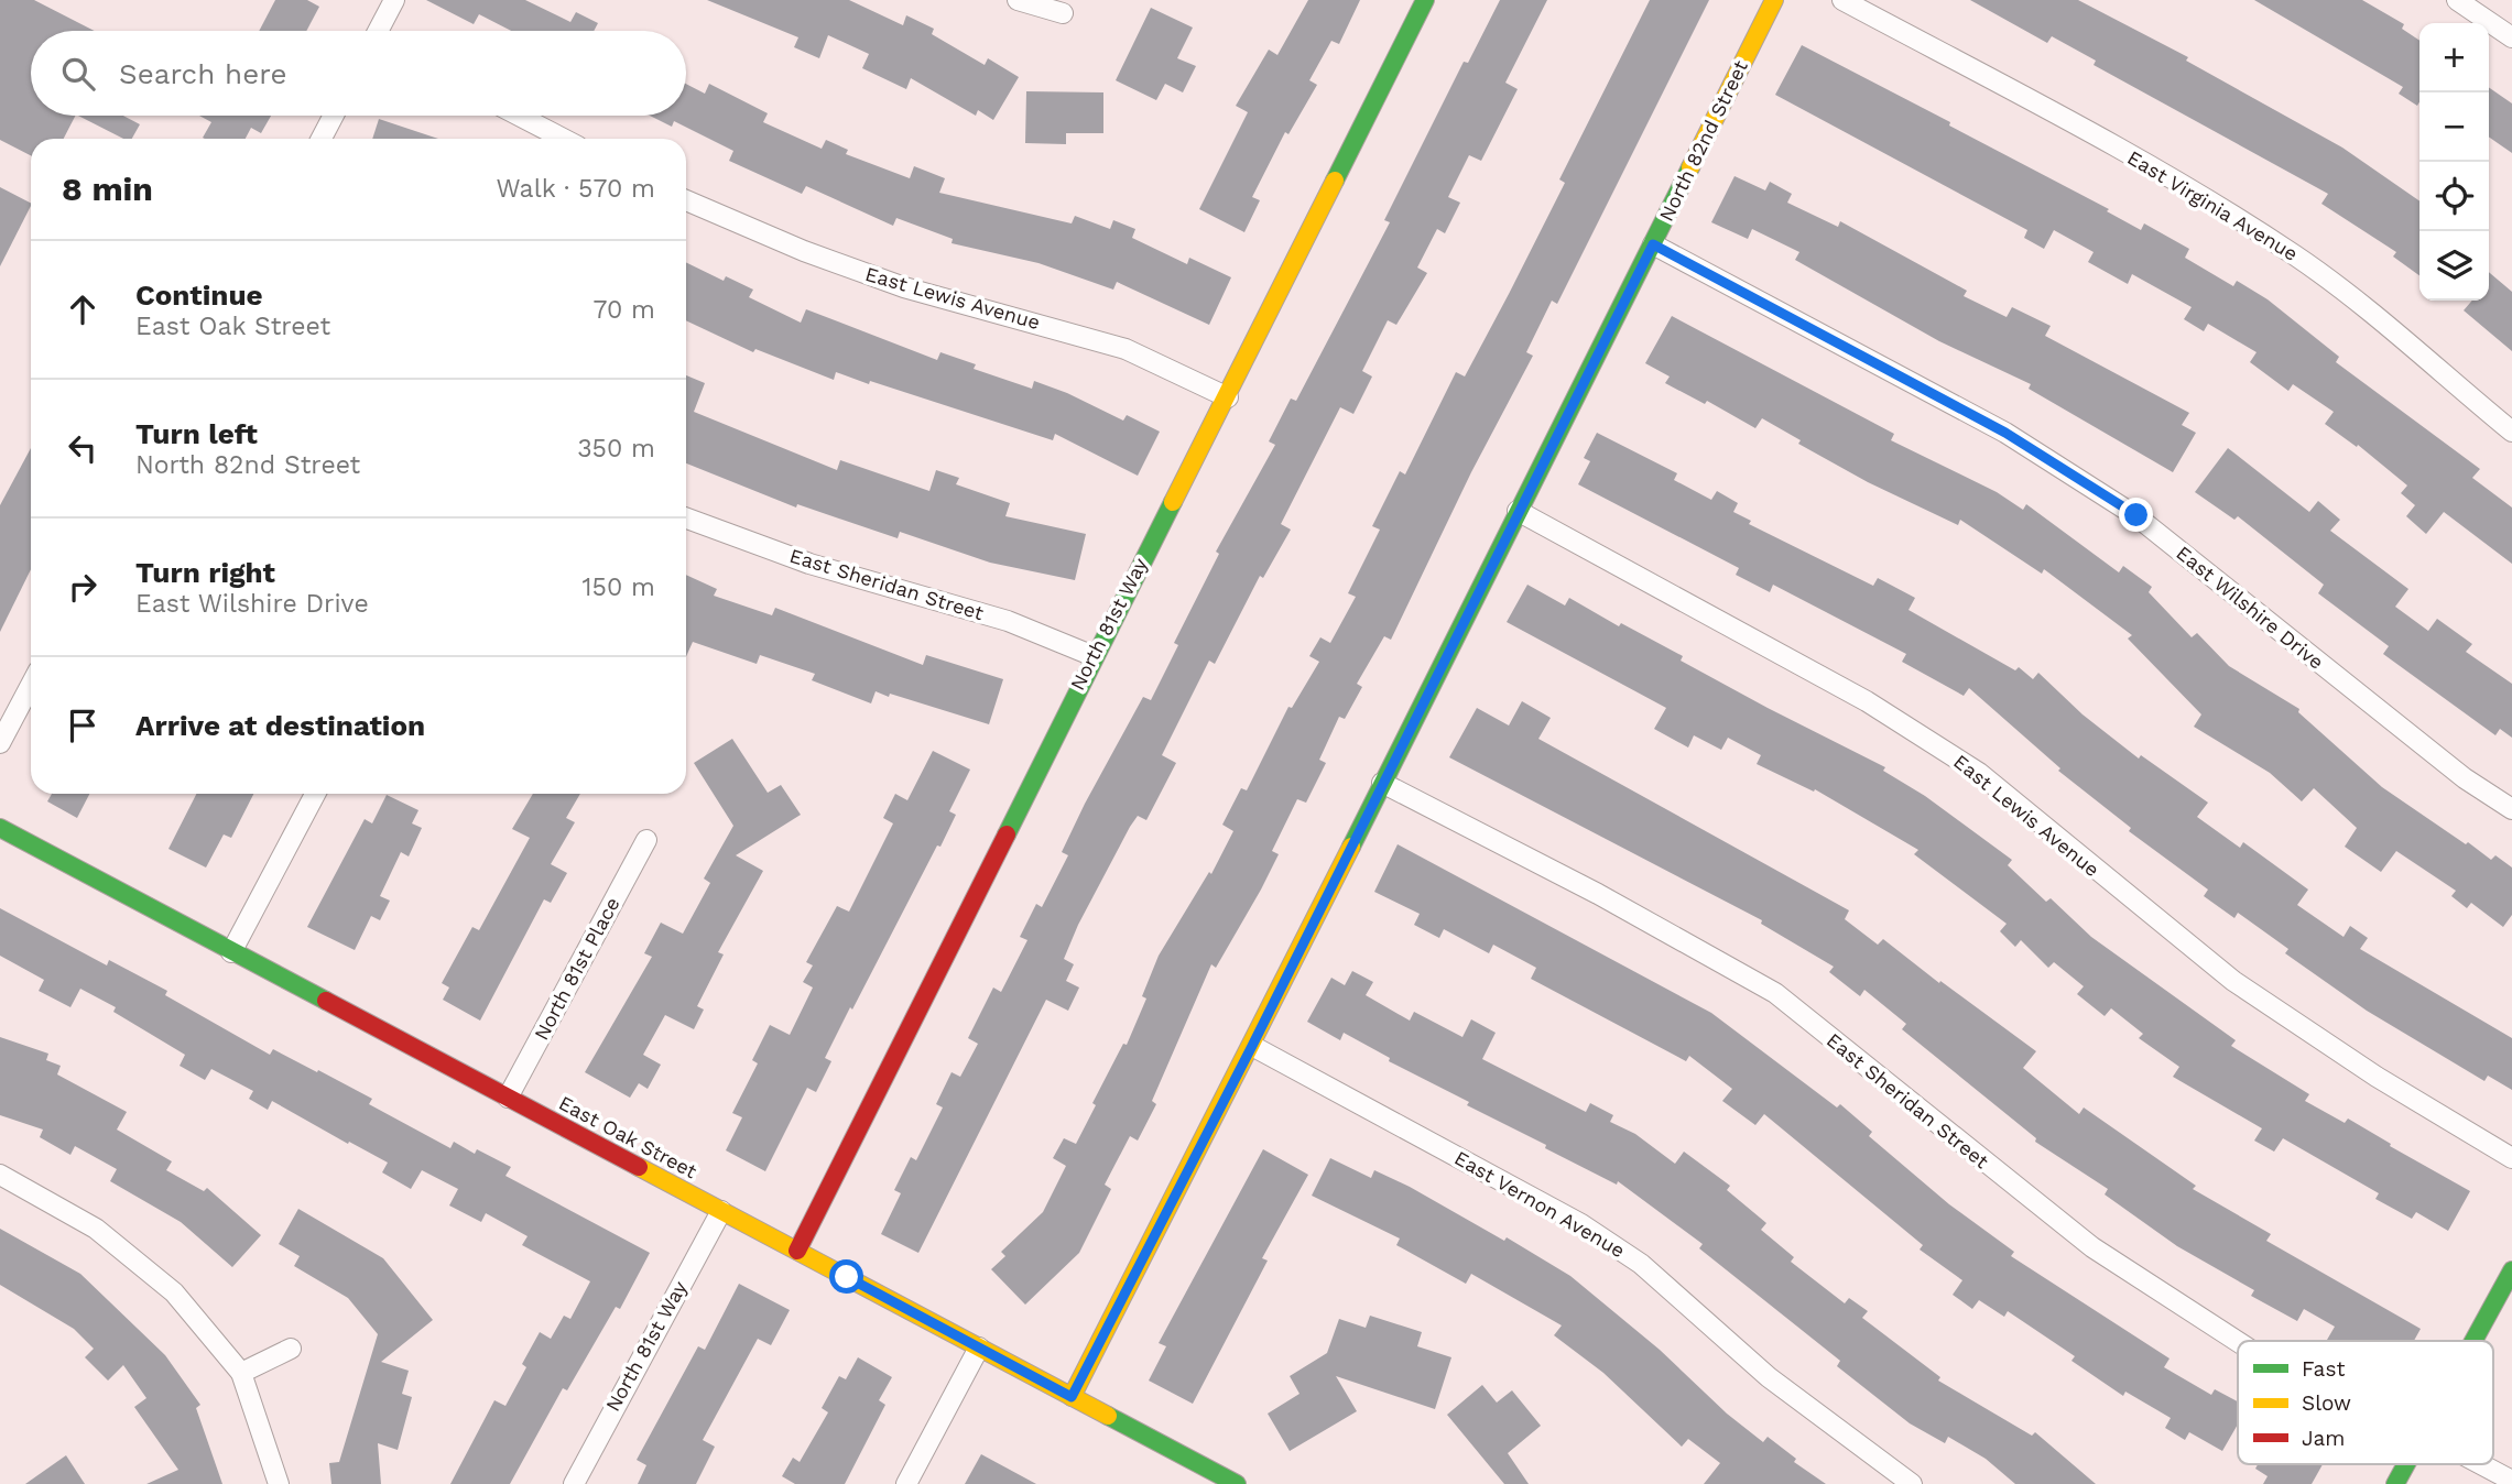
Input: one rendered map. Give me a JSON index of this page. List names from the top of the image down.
{
  "streets": {
    "street": [
      "North 82nd Street",
      "East Virginia Avenue",
      "East Lewis Avenue",
      "East Sheridan Street",
      "East Wilshire Drive",
      "North 81st Way",
      "North 81st Place",
      "East Oak Street",
      "East Vernon Avenue"
    ]
  },
  "crossings": [
    ["North 82nd Street", "East Lewis Avenue"],
    ["North 82nd Street", "East Sheridan Street"],
    ["North 82nd Street", "East Wilshire Drive"],
    ["North 82nd Street", "East Oak Street"],
    ["North 82nd Street", "East Vernon Avenue"],
    ["East Lewis Avenue", "North 81st Way"],
    ["East Sheridan Street", "North 81st Way"],
    ["North 81st Way", "East Oak Street"],
    ["North 81st Place", "East Oak Street"]
  ],
  "legend": ["Fast", "Slow", "Jam"],
  "page": {
    "map_buttons": ["+", "−"],
    "search": "Search here",
    "heading": ["8 min", "Walk · 570 m"],
    "list": [
      ["Continue", "East Oak Street", "70 m"],
      ["Turn left", "North 82nd Street", "350 m"],
      ["Turn right", "East Wilshire Drive", "150 m"],
      "Arrive at destination"
    ]
  }
}
